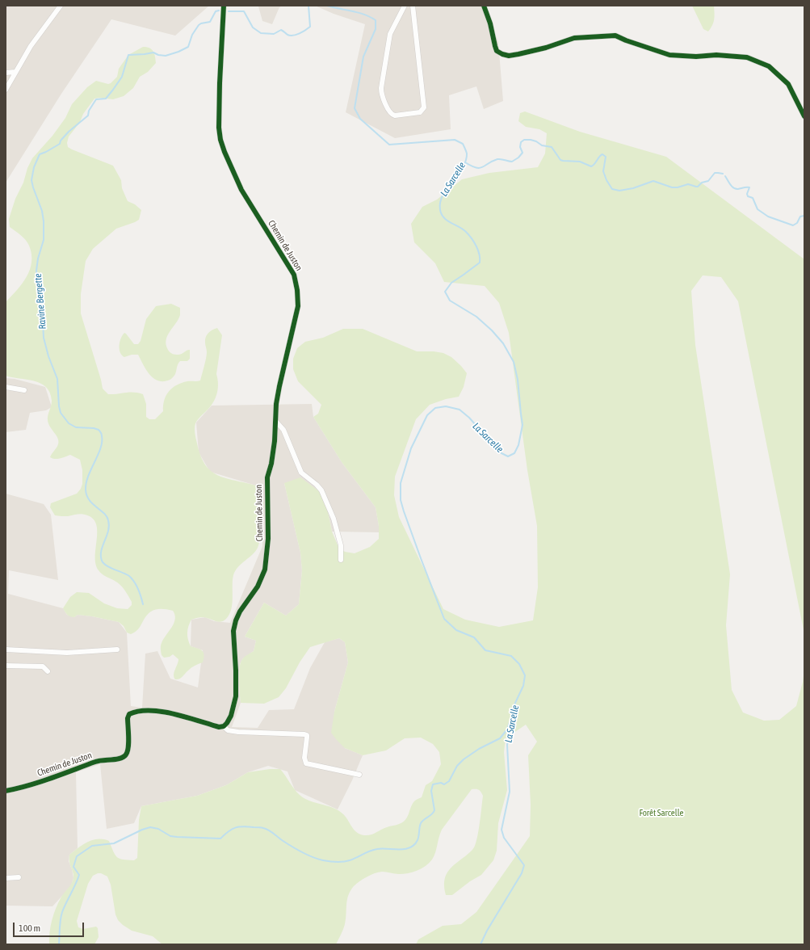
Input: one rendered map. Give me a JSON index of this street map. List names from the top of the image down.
{
  "streets": {
    "street": ["Chemin de Juston"]
  },
  "water": ["La Sarcelle", "Ravine Bergette"],
  "parks": ["Forêt Sarcelle"],
  "scale_bar": "100 m"
}
